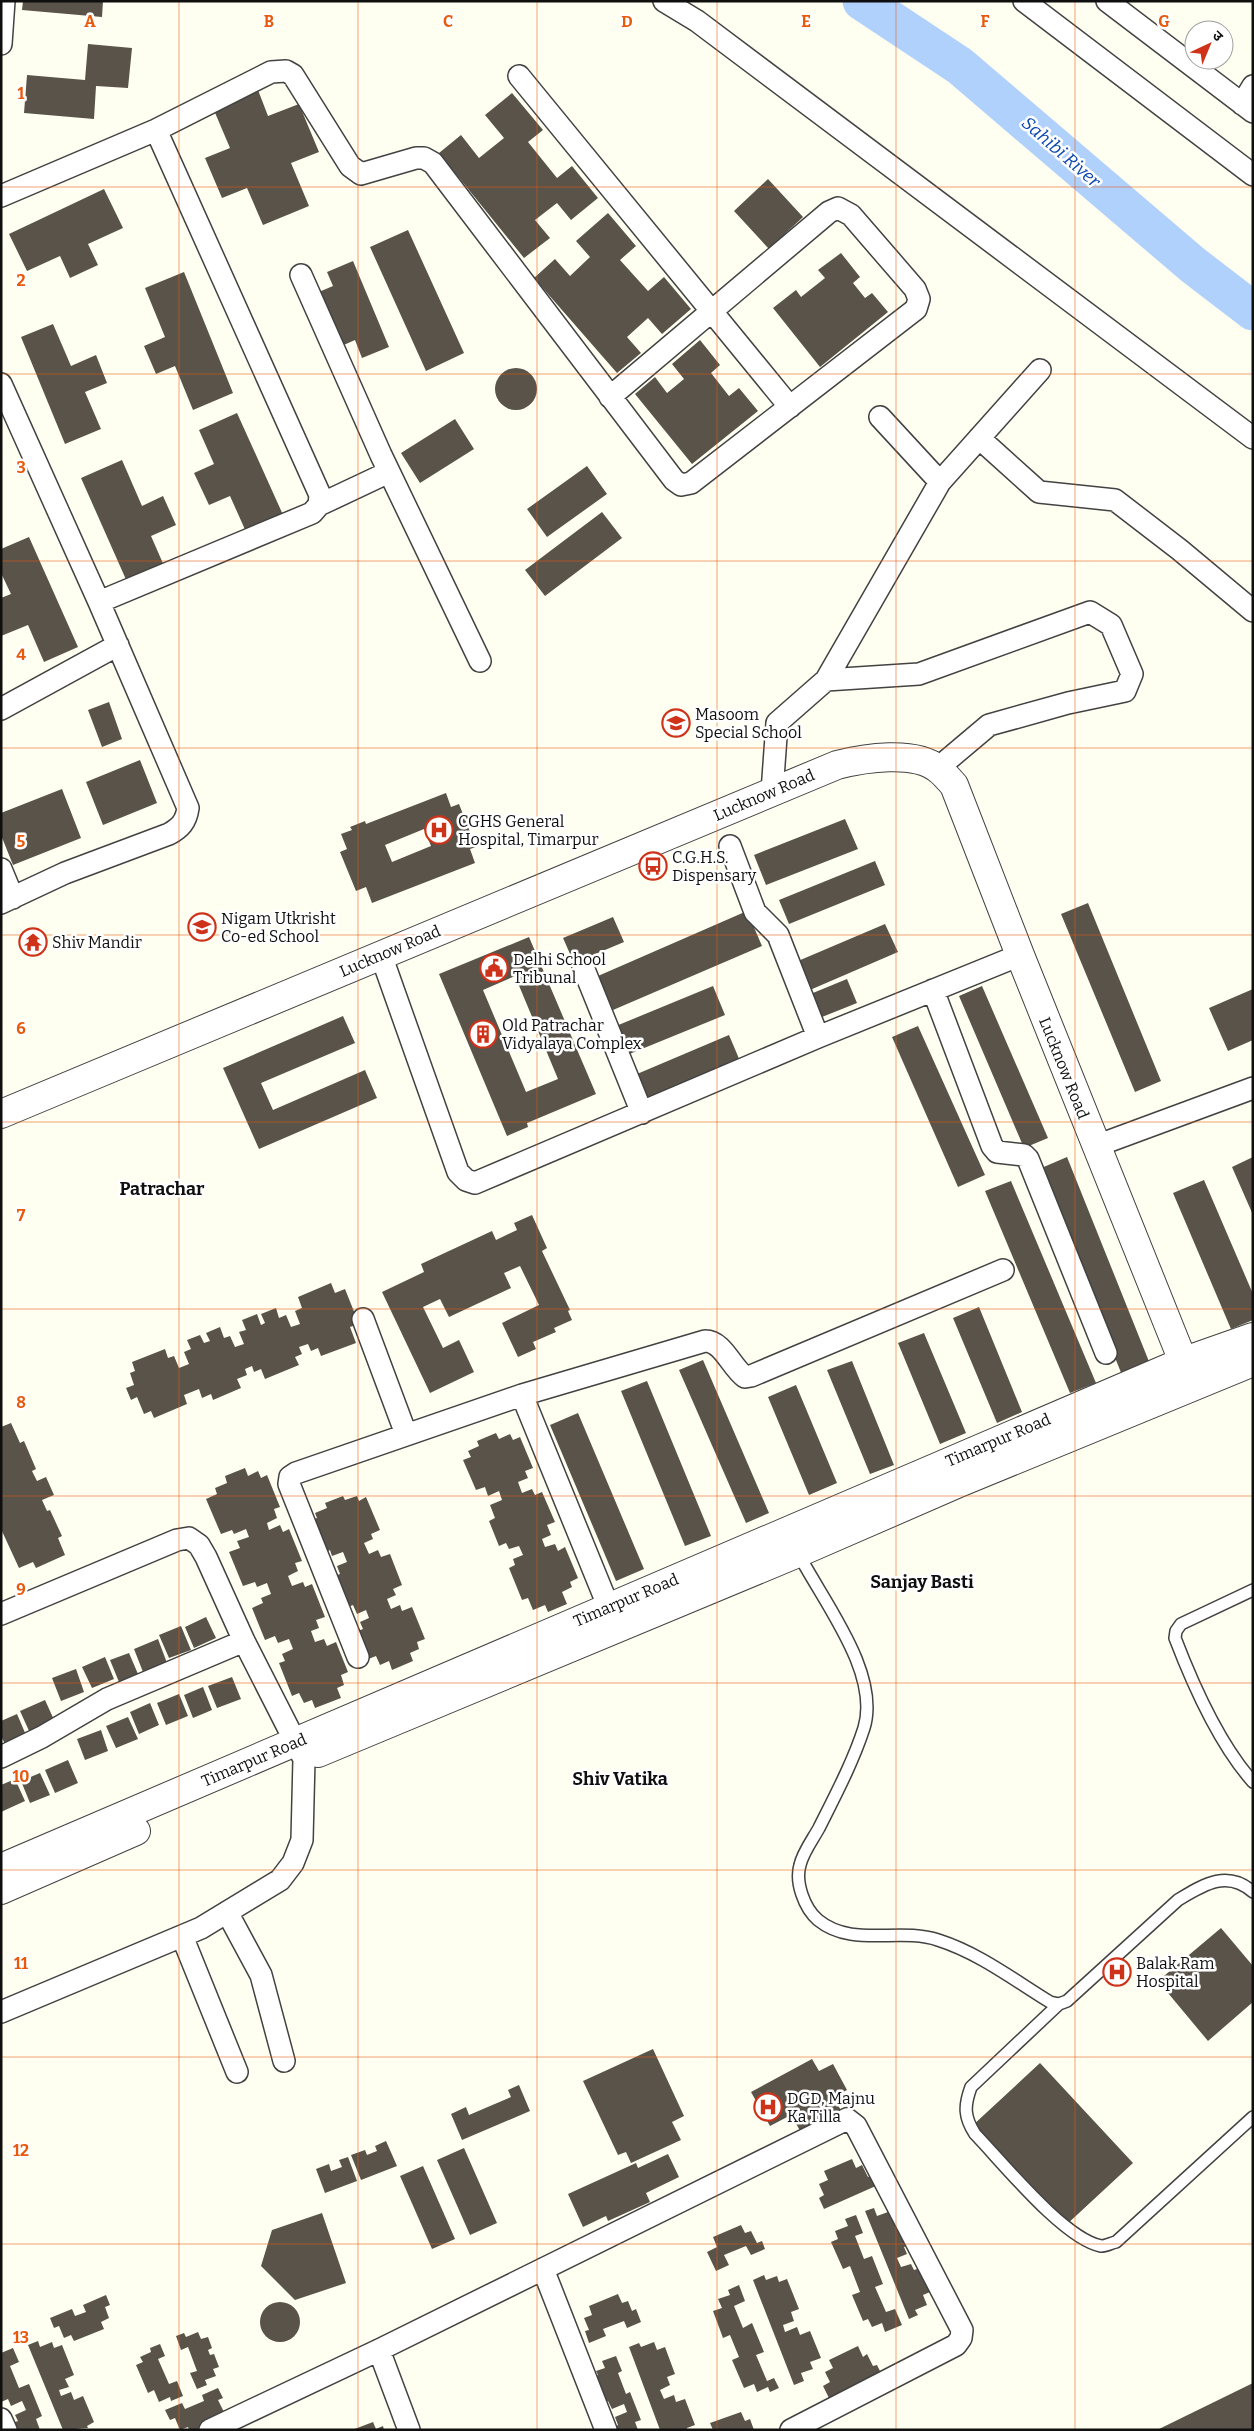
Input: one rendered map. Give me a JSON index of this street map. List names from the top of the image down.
{
  "streets": {
    "street": ["Lucknow Road", "Timarpur Road"]
  },
  "crossings": [
    ["Lucknow Road", "Timarpur Road"]
  ],
  "districts": ["Patrachar", "Sanjay Basti", "Shiv Vatika"],
  "water": ["Sahibi River"],
  "places": {
    "school or university": ["Masoom Special School", "Nigam Utkrisht Co-ed School"],
    "hospital": ["CGHS General Hospital, Timarpur", "Balak Ram Hospital", "DGD, Majnu Ka Tilla"],
    "bus stop": ["C.G.H.S. Dispensary"],
    "temple": ["Shiv Mandir"],
    "public building": ["Delhi School Tribunal"],
    "building": ["Old Patrachar Vidyalaya Complex"]
  },
  "north": "top right",
  "grid": {
    "columns": [
      "A",
      "B",
      "C",
      "D",
      "E",
      "F",
      "G"
    ],
    "rows": [
      "1",
      "2",
      "3",
      "4",
      "5",
      "6",
      "7",
      "8",
      "9",
      "10",
      "11",
      "12",
      "13"
    ]
  }
}
